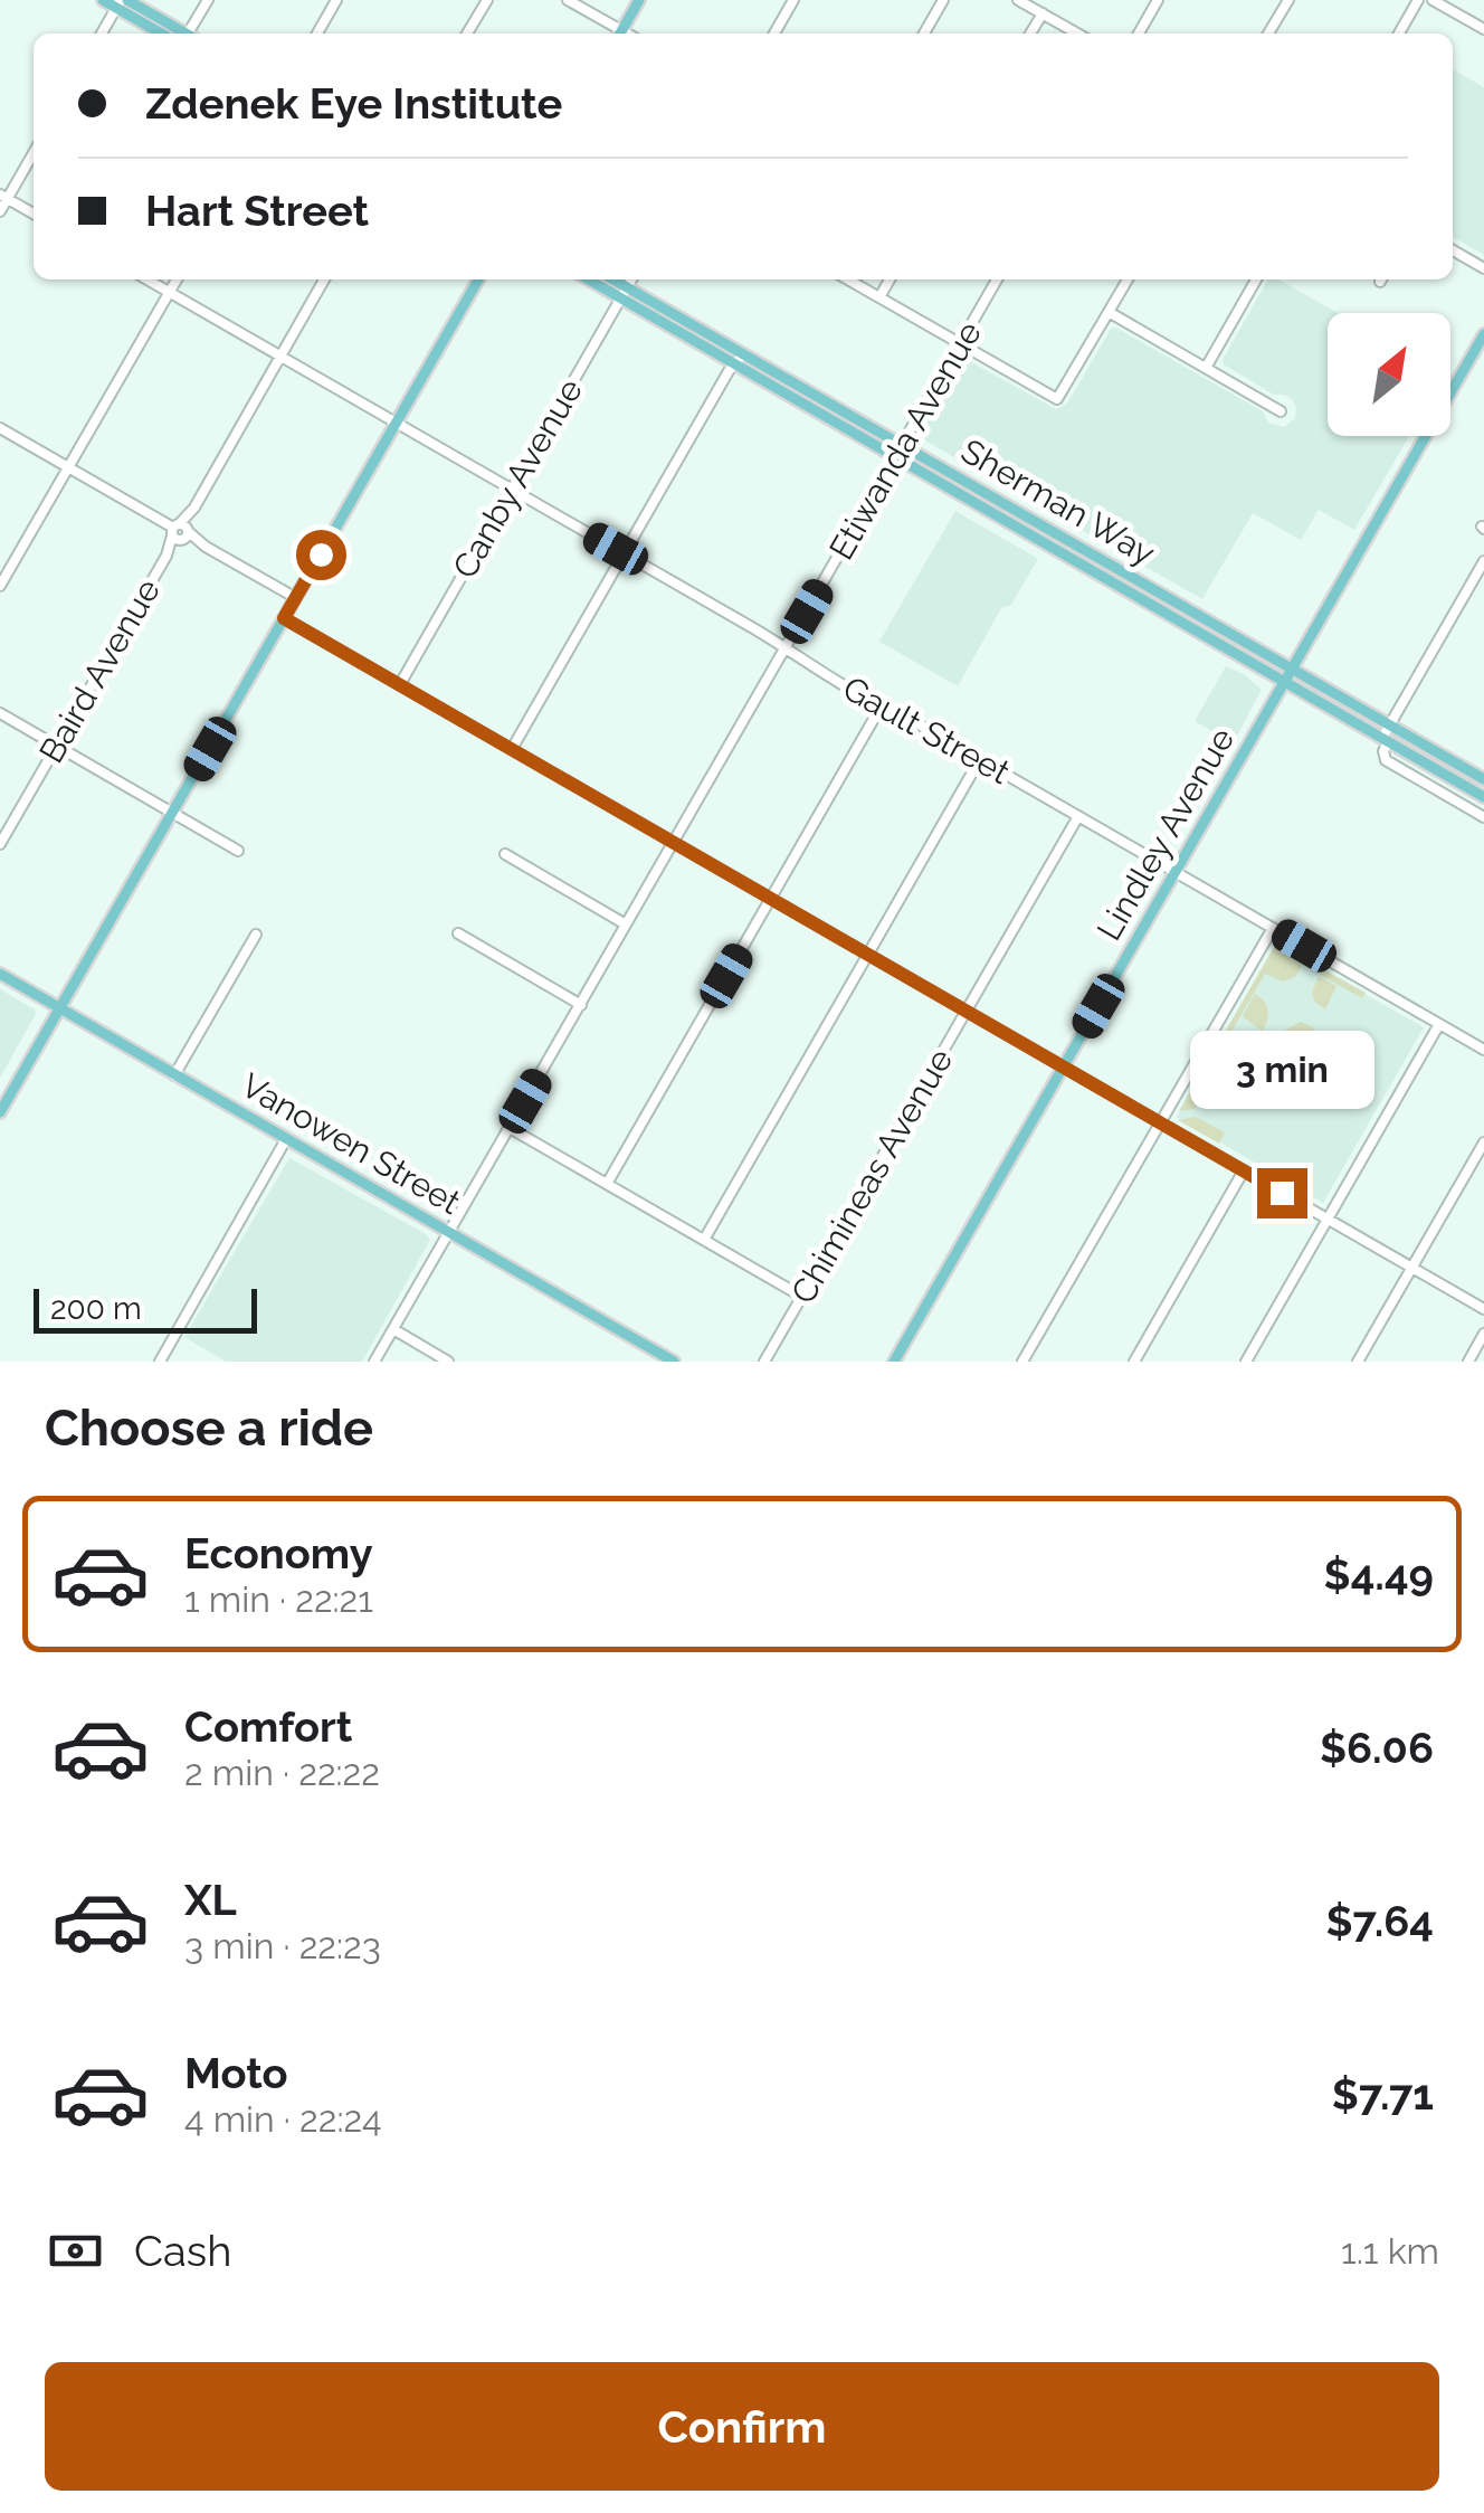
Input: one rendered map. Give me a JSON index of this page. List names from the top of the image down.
{
  "streets": {
    "main road": ["Sherman Way", "Lindley Avenue", "Vanowen Street"],
    "street": [
      "Etiwanda Avenue",
      "Canby Avenue",
      "Baird Avenue",
      "Gault Street",
      "Chimineas Avenue"
    ]
  },
  "crossings": [
    ["Etiwanda Avenue", "Sherman Way"],
    ["Etiwanda Avenue", "Gault Street"],
    ["Etiwanda Avenue", "Vanowen Street"],
    ["Canby Avenue", "Sherman Way"],
    ["Canby Avenue", "Gault Street"],
    ["Sherman Way", "Lindley Avenue"],
    ["Baird Avenue", "Gault Street"],
    ["Gault Street", "Lindley Avenue"],
    ["Gault Street", "Chimineas Avenue"]
  ],
  "scale_bar": "200 m",
  "north": "top right",
  "page": {
    "banner": ["Zdenek Eye Institute", "Hart Street"],
    "bubble": "3 min",
    "scale": "200 m",
    "heading": "Choose a ride",
    "list": [
      {
        "name": "Economy",
        "note": "1 min · 22:21",
        "value": "$4.49"
      },
      {
        "name": "Comfort",
        "note": "2 min · 22:22",
        "value": "$6.06"
      },
      {
        "name": "XL",
        "note": "3 min · 22:23",
        "value": "$7.64"
      },
      {
        "name": "Moto",
        "note": "4 min · 22:24",
        "value": "$7.71"
      }
    ],
    "pay": ["Cash", "1.1 km"],
    "buttons": "Confirm"
  }
}
